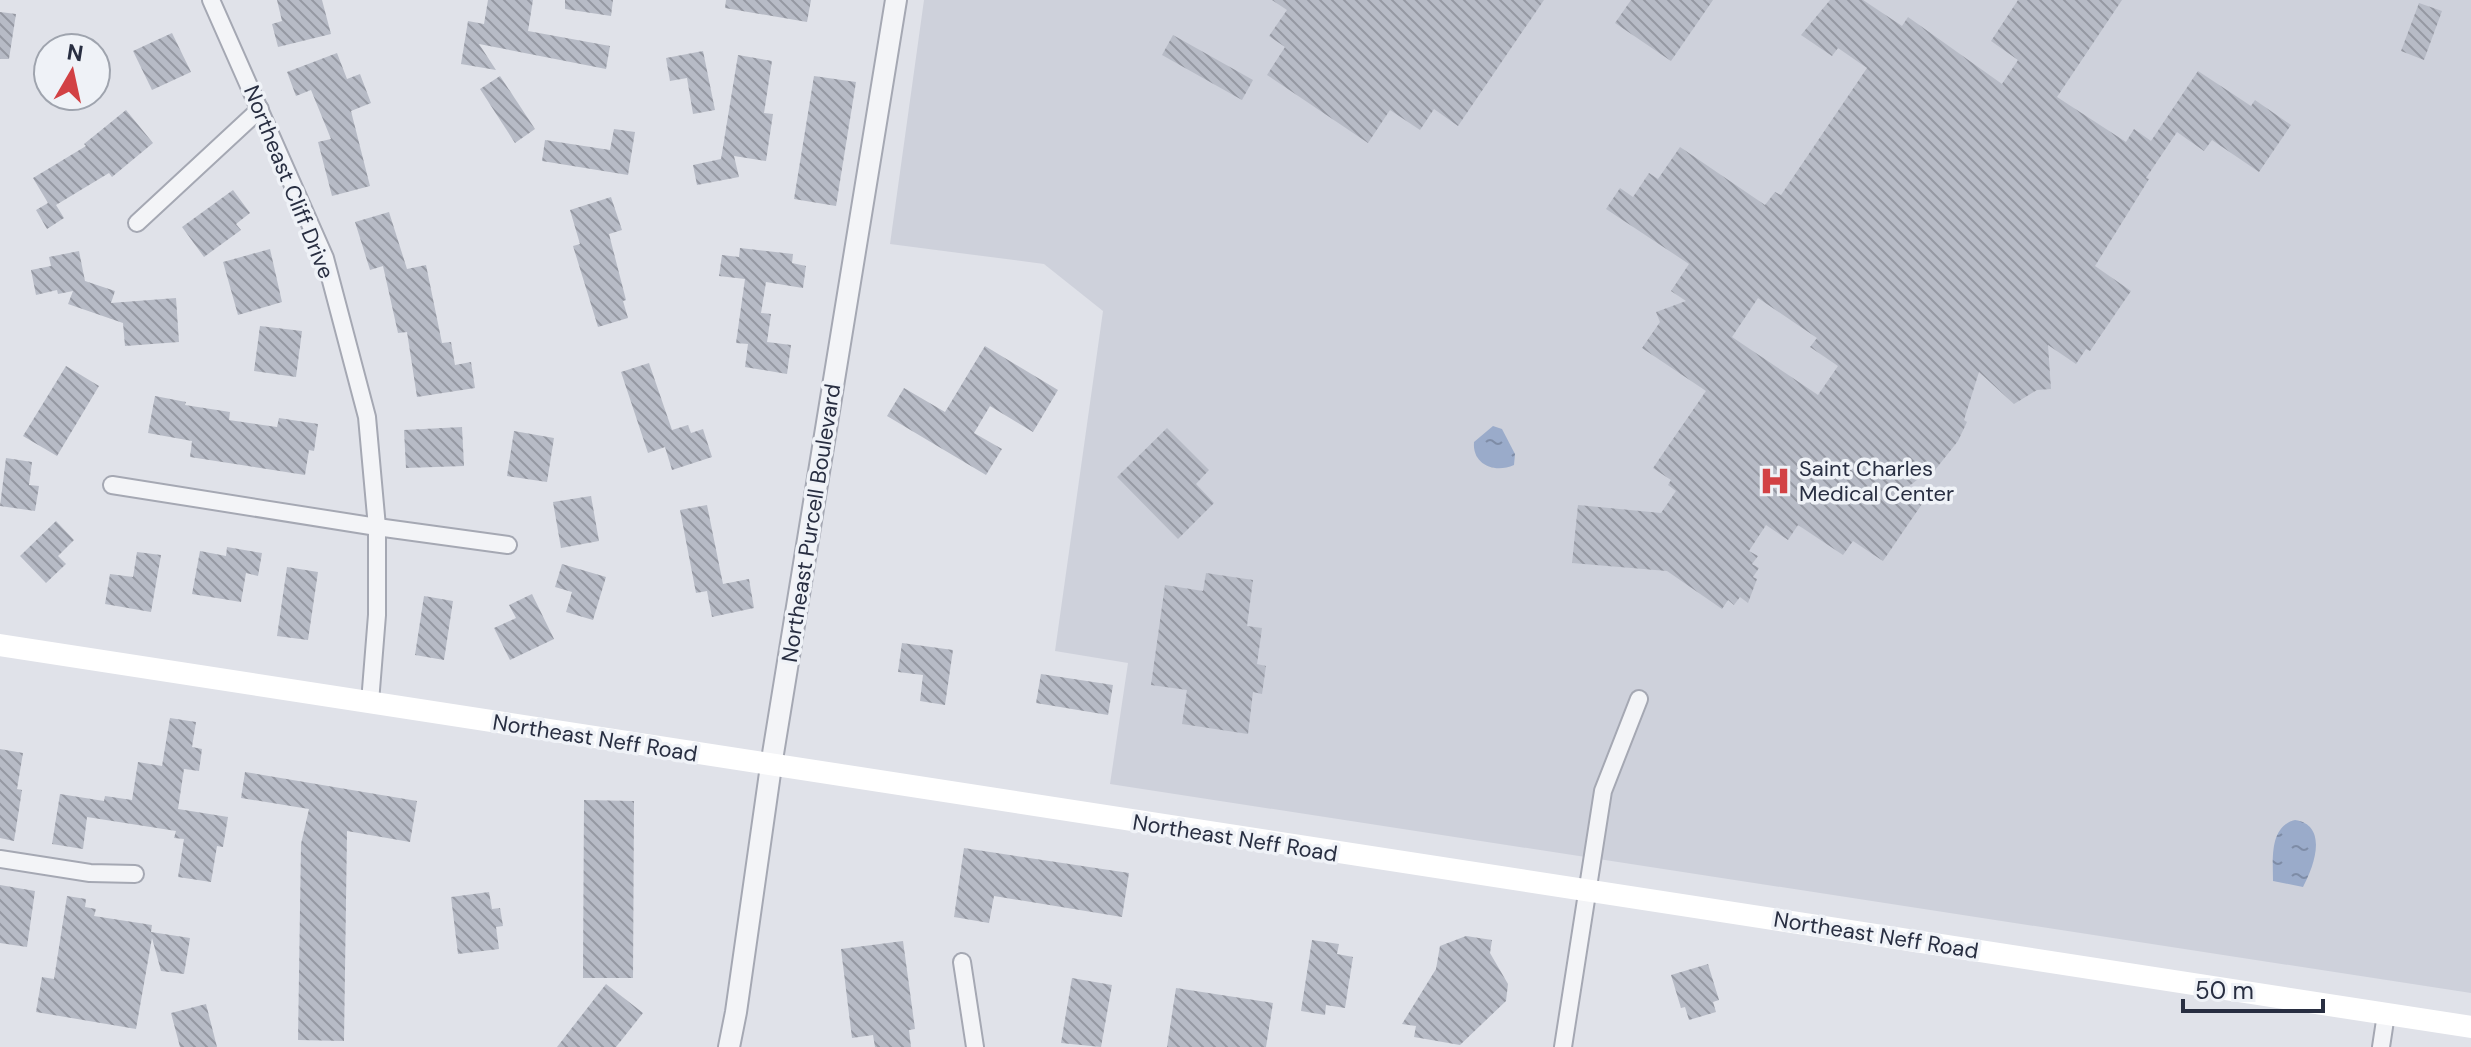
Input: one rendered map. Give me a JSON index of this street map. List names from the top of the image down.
{
  "streets": {
    "main road": ["Northeast Neff Road"],
    "street": ["Northeast Cliff Drive", "Northeast Purcell Boulevard"]
  },
  "crossings": [
    ["Northeast Cliff Drive", "Northeast Neff Road"],
    ["Northeast Purcell Boulevard", "Northeast Neff Road"]
  ],
  "places": {
    "hospital": ["Saint Charles Medical Center"]
  },
  "scale_bar": "50 m",
  "north": "top"
}
